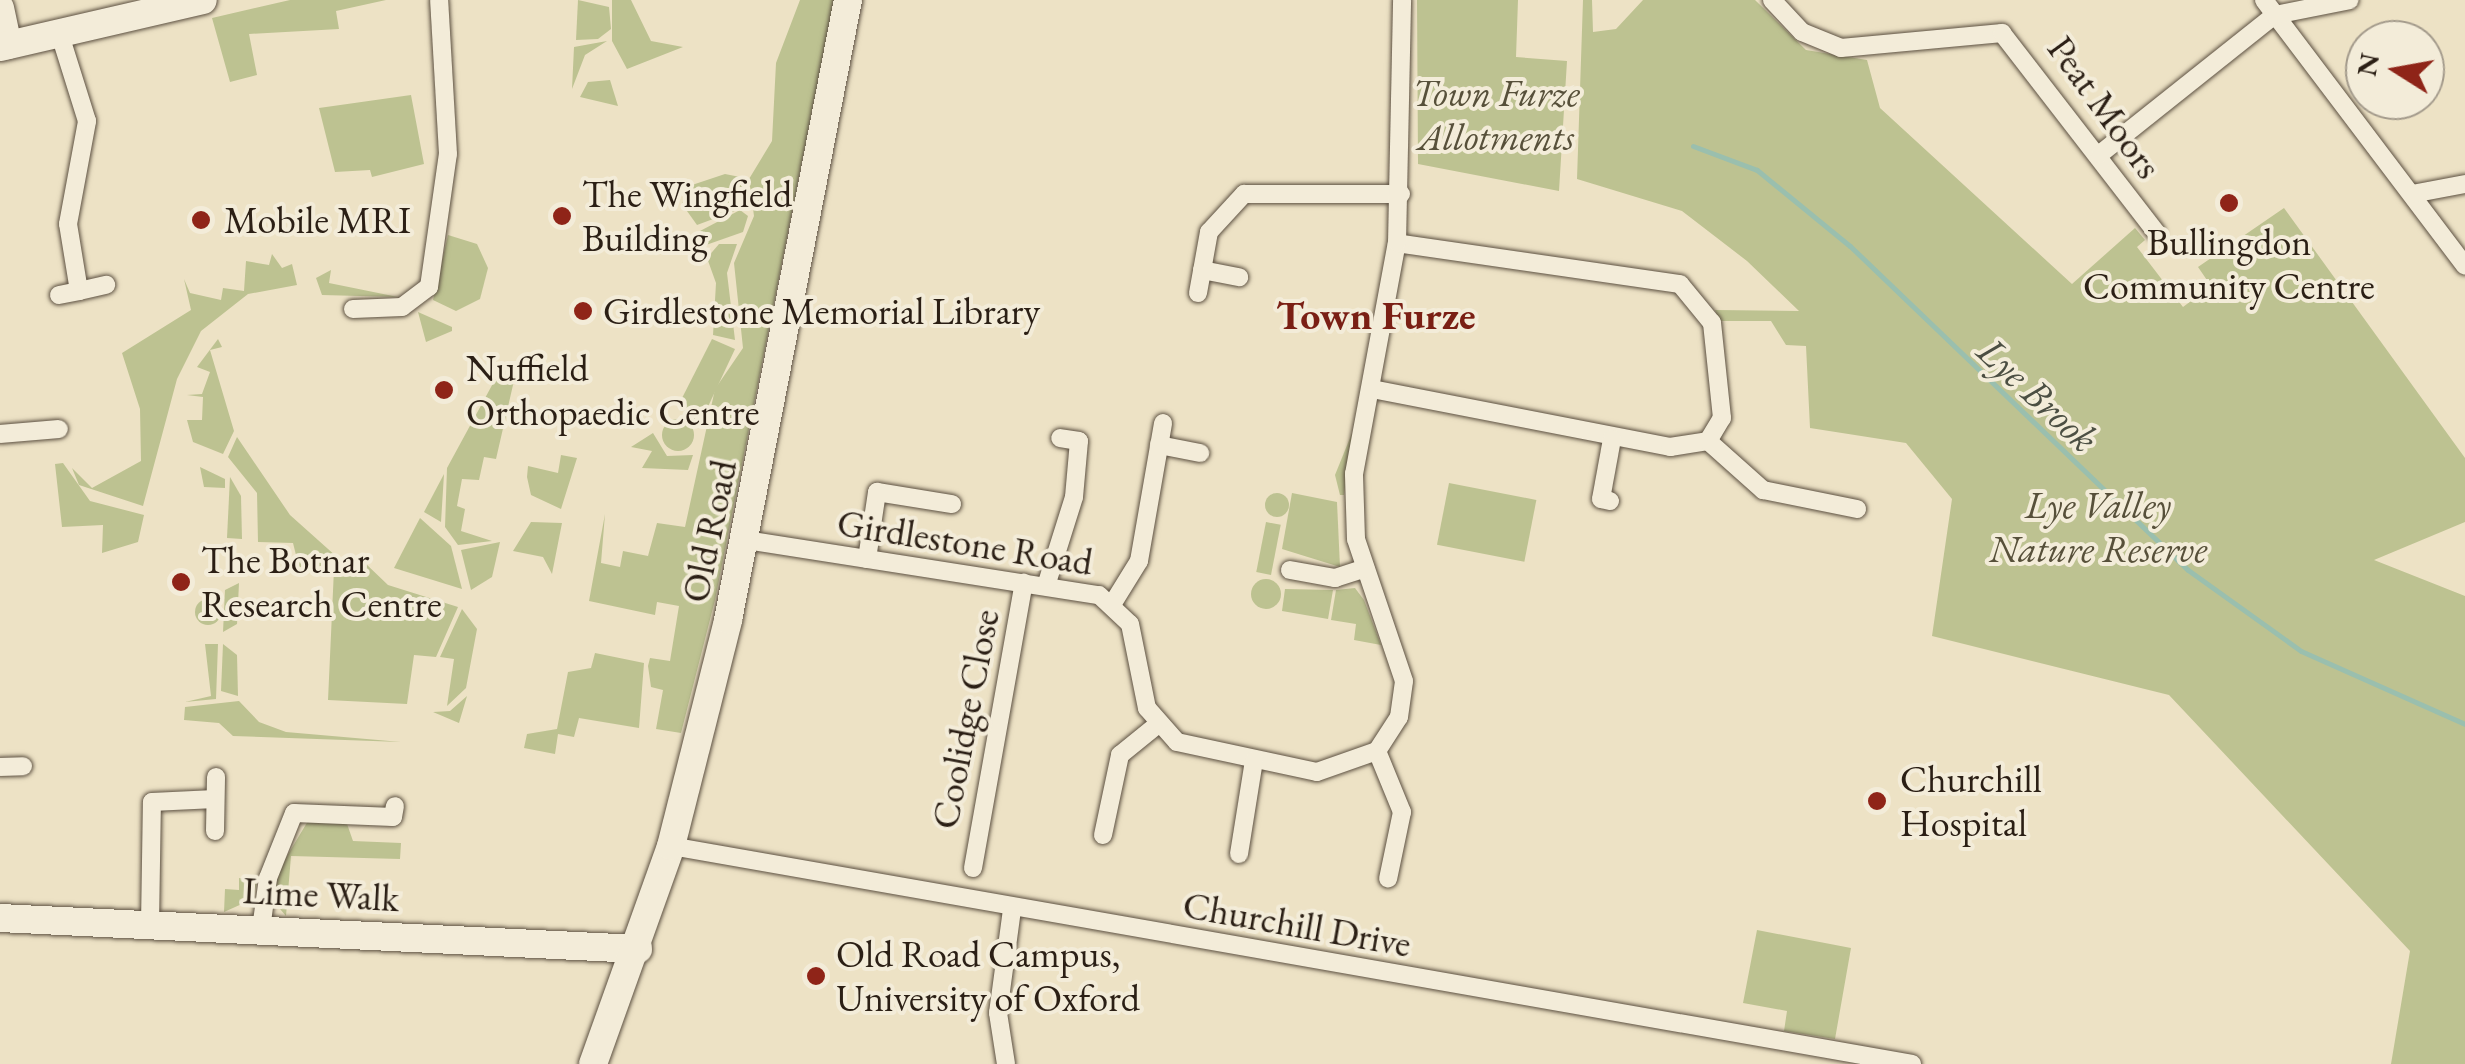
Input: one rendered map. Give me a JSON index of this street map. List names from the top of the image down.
{
  "streets": {
    "street": [
      "Peat Moors",
      "Old Road",
      "Girdlestone Road",
      "Coolidge Close",
      "Lime Walk",
      "Churchill Drive"
    ]
  },
  "crossings": [
    ["Old Road", "Girdlestone Road"],
    ["Old Road", "Lime Walk"],
    ["Old Road", "Churchill Drive"],
    ["Girdlestone Road", "Coolidge Close"]
  ],
  "districts": ["Town Furze"],
  "water": ["Lye Brook"],
  "parks": ["Town Furze Allotments", "Lye Valley Nature Reserve"],
  "places": [
    "Bullingdon Community Centre",
    "The Wingfield Building",
    "Mobile MRI",
    "Girdlestone Memorial Library",
    "Nuffield Orthopaedic Centre",
    "The Botnar Research Centre",
    "Churchill Hospital",
    "Old Road Campus, University of Oxford"
  ],
  "north": "left"
}
